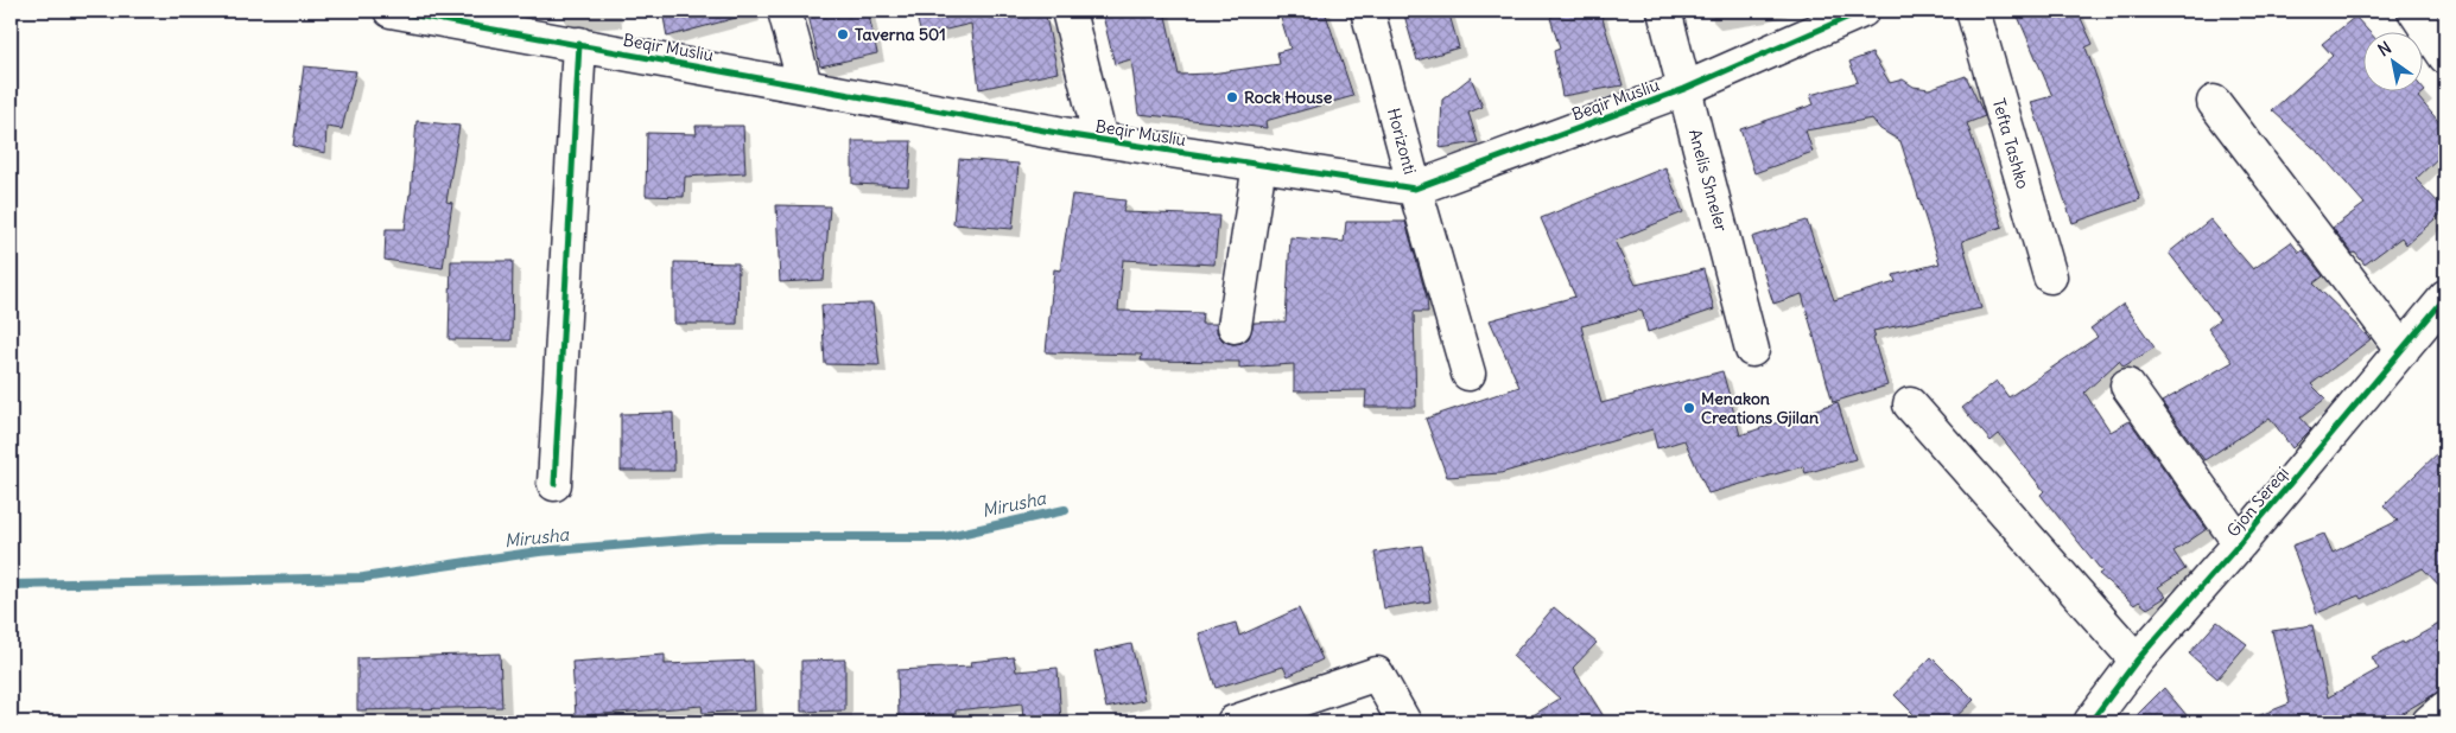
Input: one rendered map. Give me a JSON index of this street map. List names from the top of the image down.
{
  "streets": {
    "street": [
      "Beqir Musliu",
      "Horizonti",
      "Tefta Tashko",
      "Anelis Shneler",
      "Gjon Sereqi"
    ]
  },
  "crossings": [
    ["Beqir Musliu", "Horizonti"],
    ["Beqir Musliu", "Anelis Shneler"]
  ],
  "water": ["Mirusha"],
  "places": ["Taverna 501", "Rock House", "Menakon Creations Gjilan"],
  "north": "top left"
}
